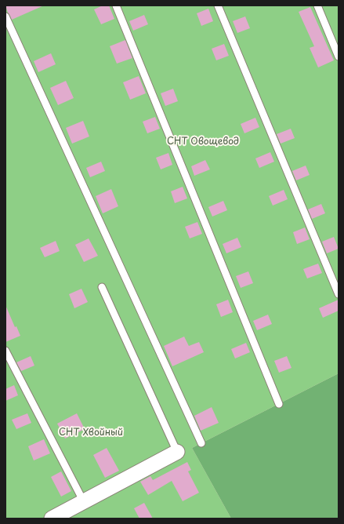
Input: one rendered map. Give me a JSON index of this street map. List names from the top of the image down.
{
  "parks": ["СНТ Овощевод", "СНТ Хвойный"]
}
